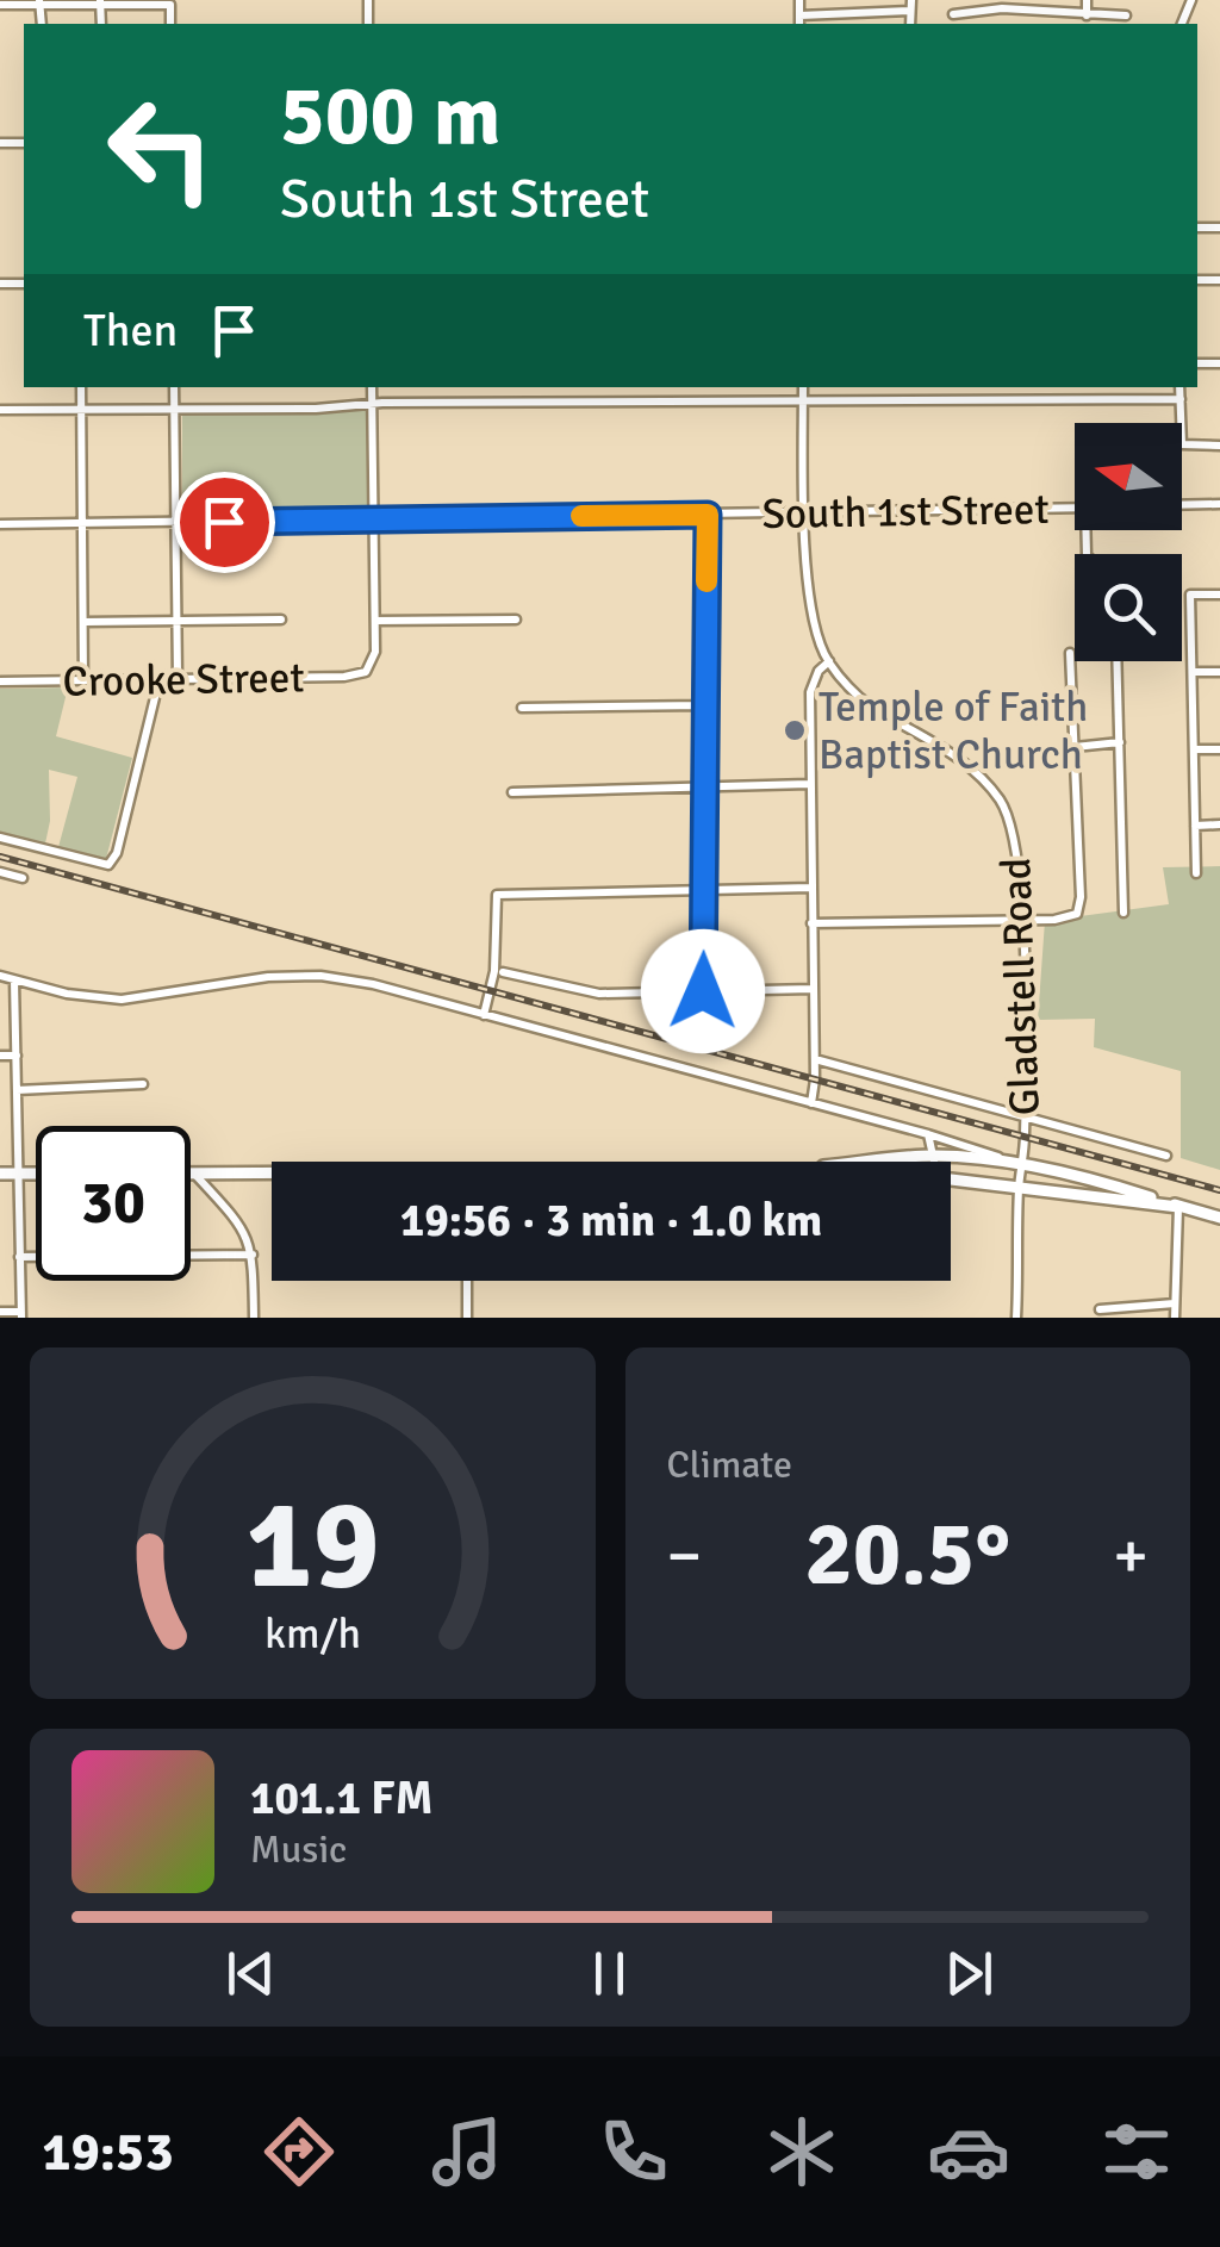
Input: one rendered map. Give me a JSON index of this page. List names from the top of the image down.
{
  "streets": {
    "street": ["South 1st Street", "Crooke Street", "Gladstell Road"]
  },
  "places": ["Temple of Faith Baptist Church"],
  "north": "left",
  "page": {
    "turn": ["500 m", "South 1st Street"],
    "then": "Then",
    "limit": "30",
    "trip": "19:56 · 3 min · 1.0 km",
    "tile": "Climate",
    "heat": ["−", "20.5°", "+"],
    "song": ["101.1 FM", "Music"],
    "tabs": "19:53",
    "gauge": ["19", "km/h"]
  }
}
